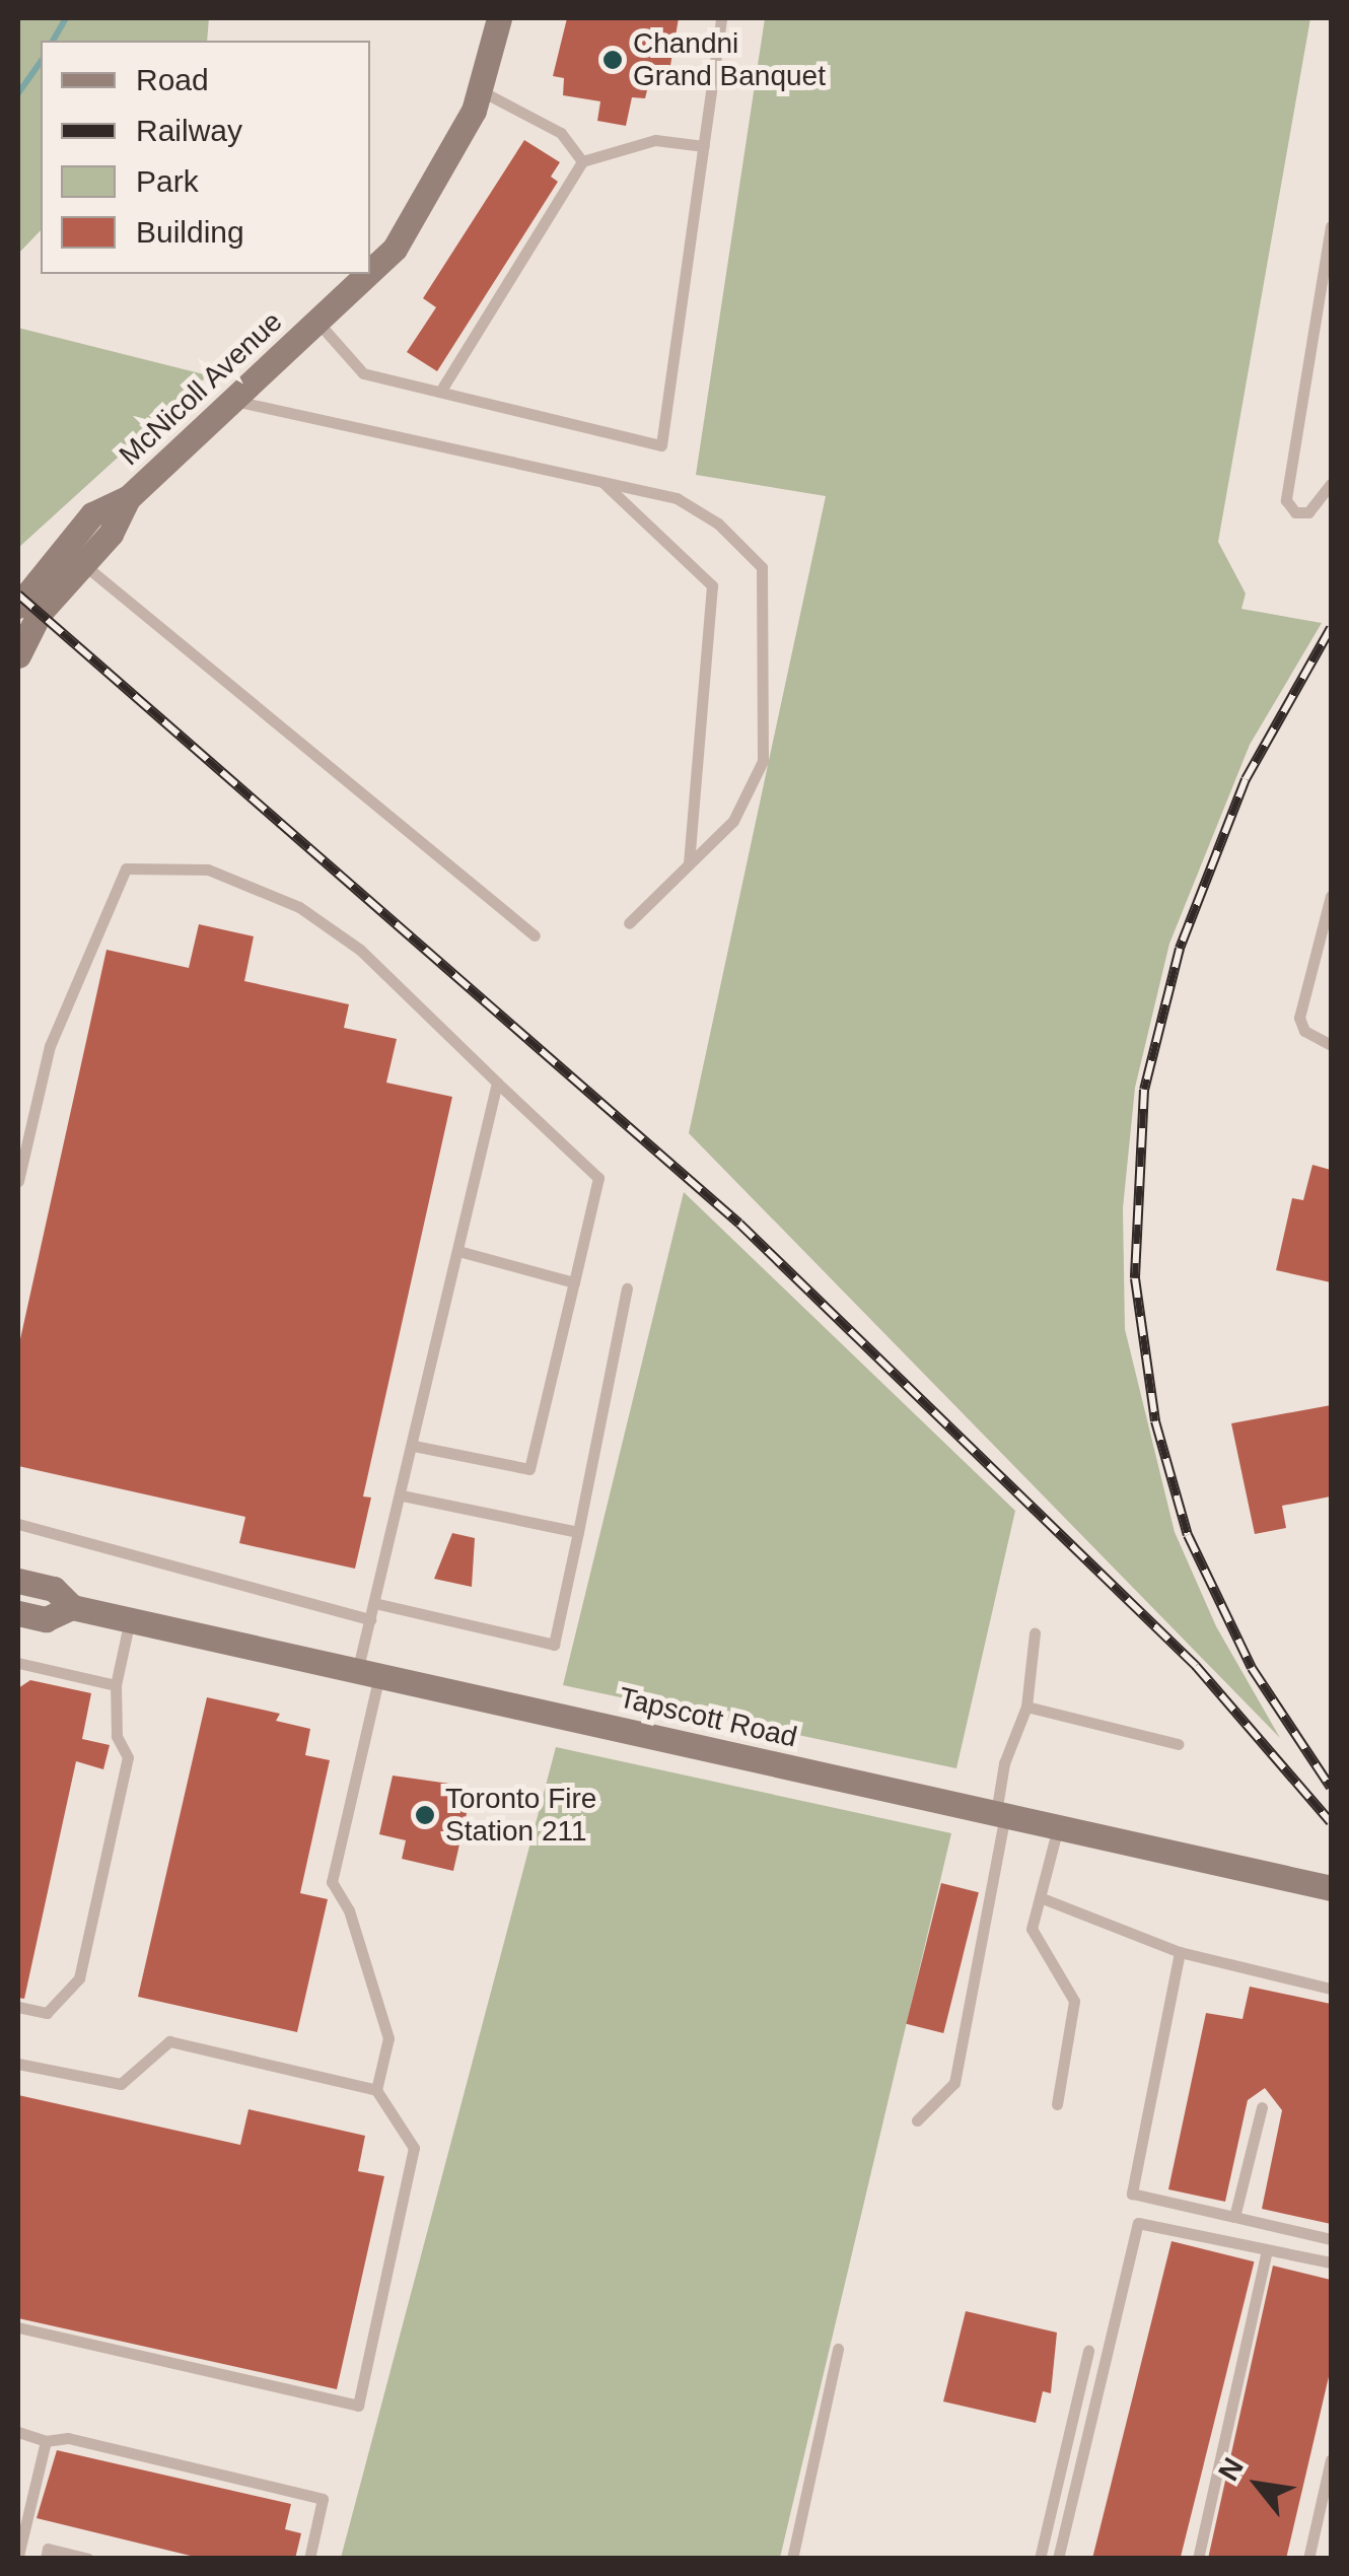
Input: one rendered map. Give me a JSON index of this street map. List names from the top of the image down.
{
  "streets": {
    "street": ["McNicoll Avenue", "Tapscott Road"]
  },
  "places": ["Chandni Grand Banquet", "Toronto Fire Station 211"],
  "legend": [
    "Road",
    "Railway",
    "Park",
    "Building"
  ],
  "north": "top left"
}
